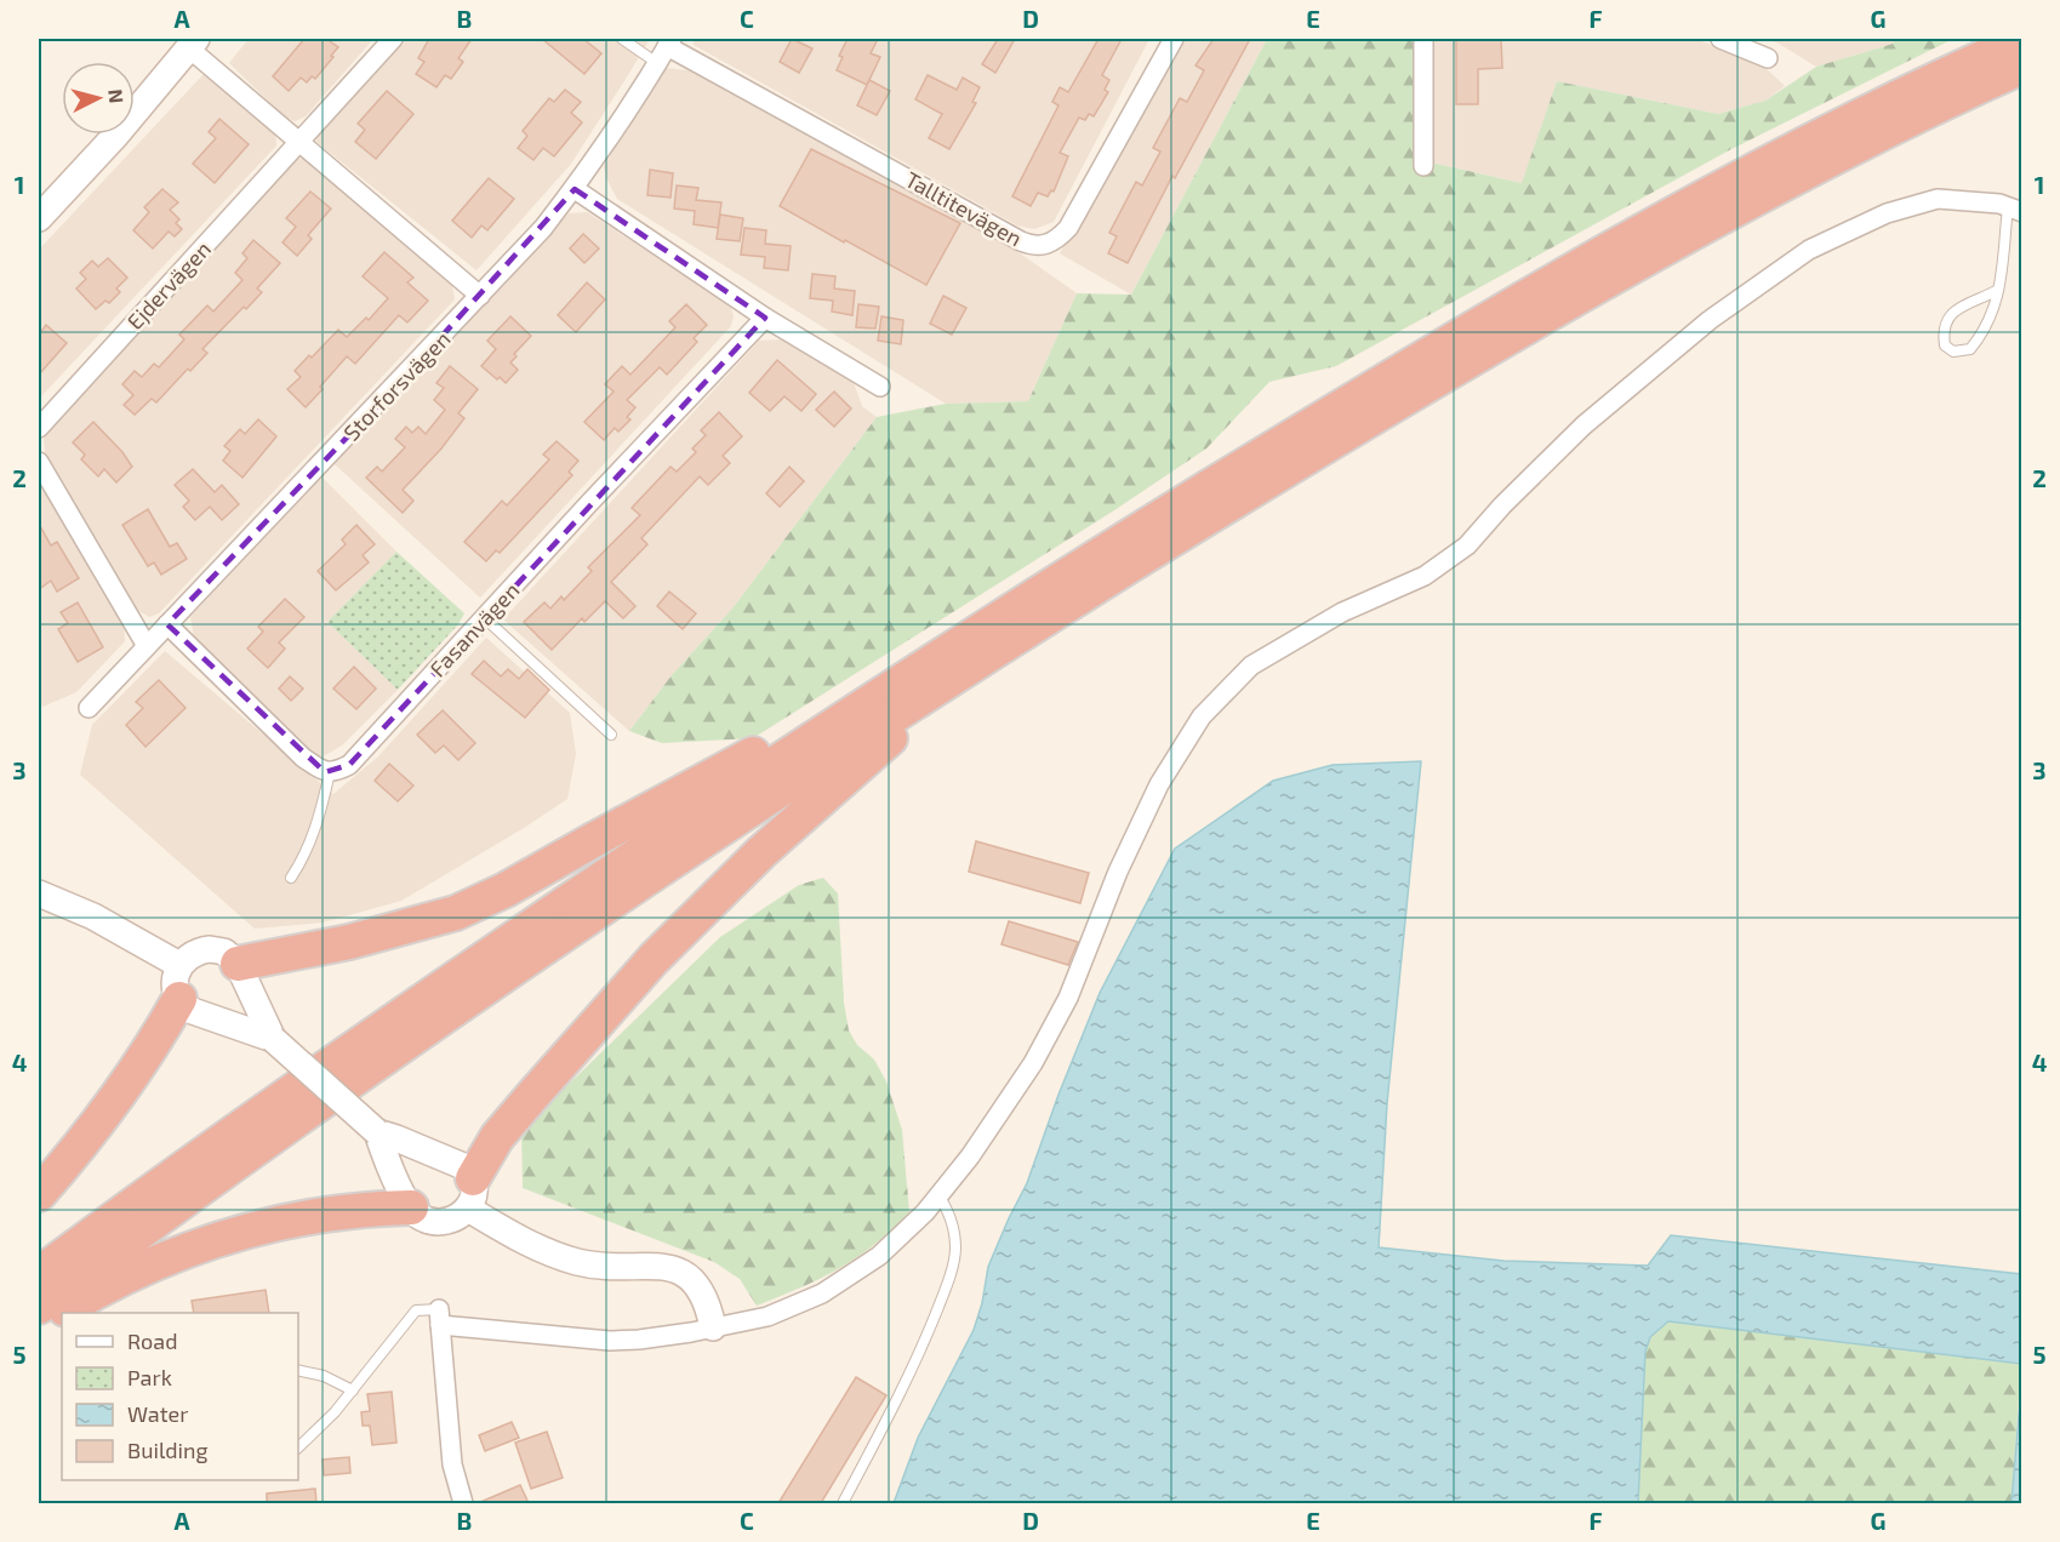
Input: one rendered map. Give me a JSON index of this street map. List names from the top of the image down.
{
  "streets": {
    "street": [
      "Talltitevägen",
      "Ejdervägen",
      "Storforsvägen",
      "Fasanvägen"
    ]
  },
  "crossings": [
    ["Talltitevägen", "Storforsvägen"]
  ],
  "legend": [
    "Road",
    "Park",
    "Water",
    "Building"
  ],
  "north": "right",
  "grid": {
    "columns": [
      "A",
      "B",
      "C",
      "D",
      "E",
      "F",
      "G"
    ],
    "rows": [
      "1",
      "2",
      "3",
      "4",
      "5"
    ]
  }
}
